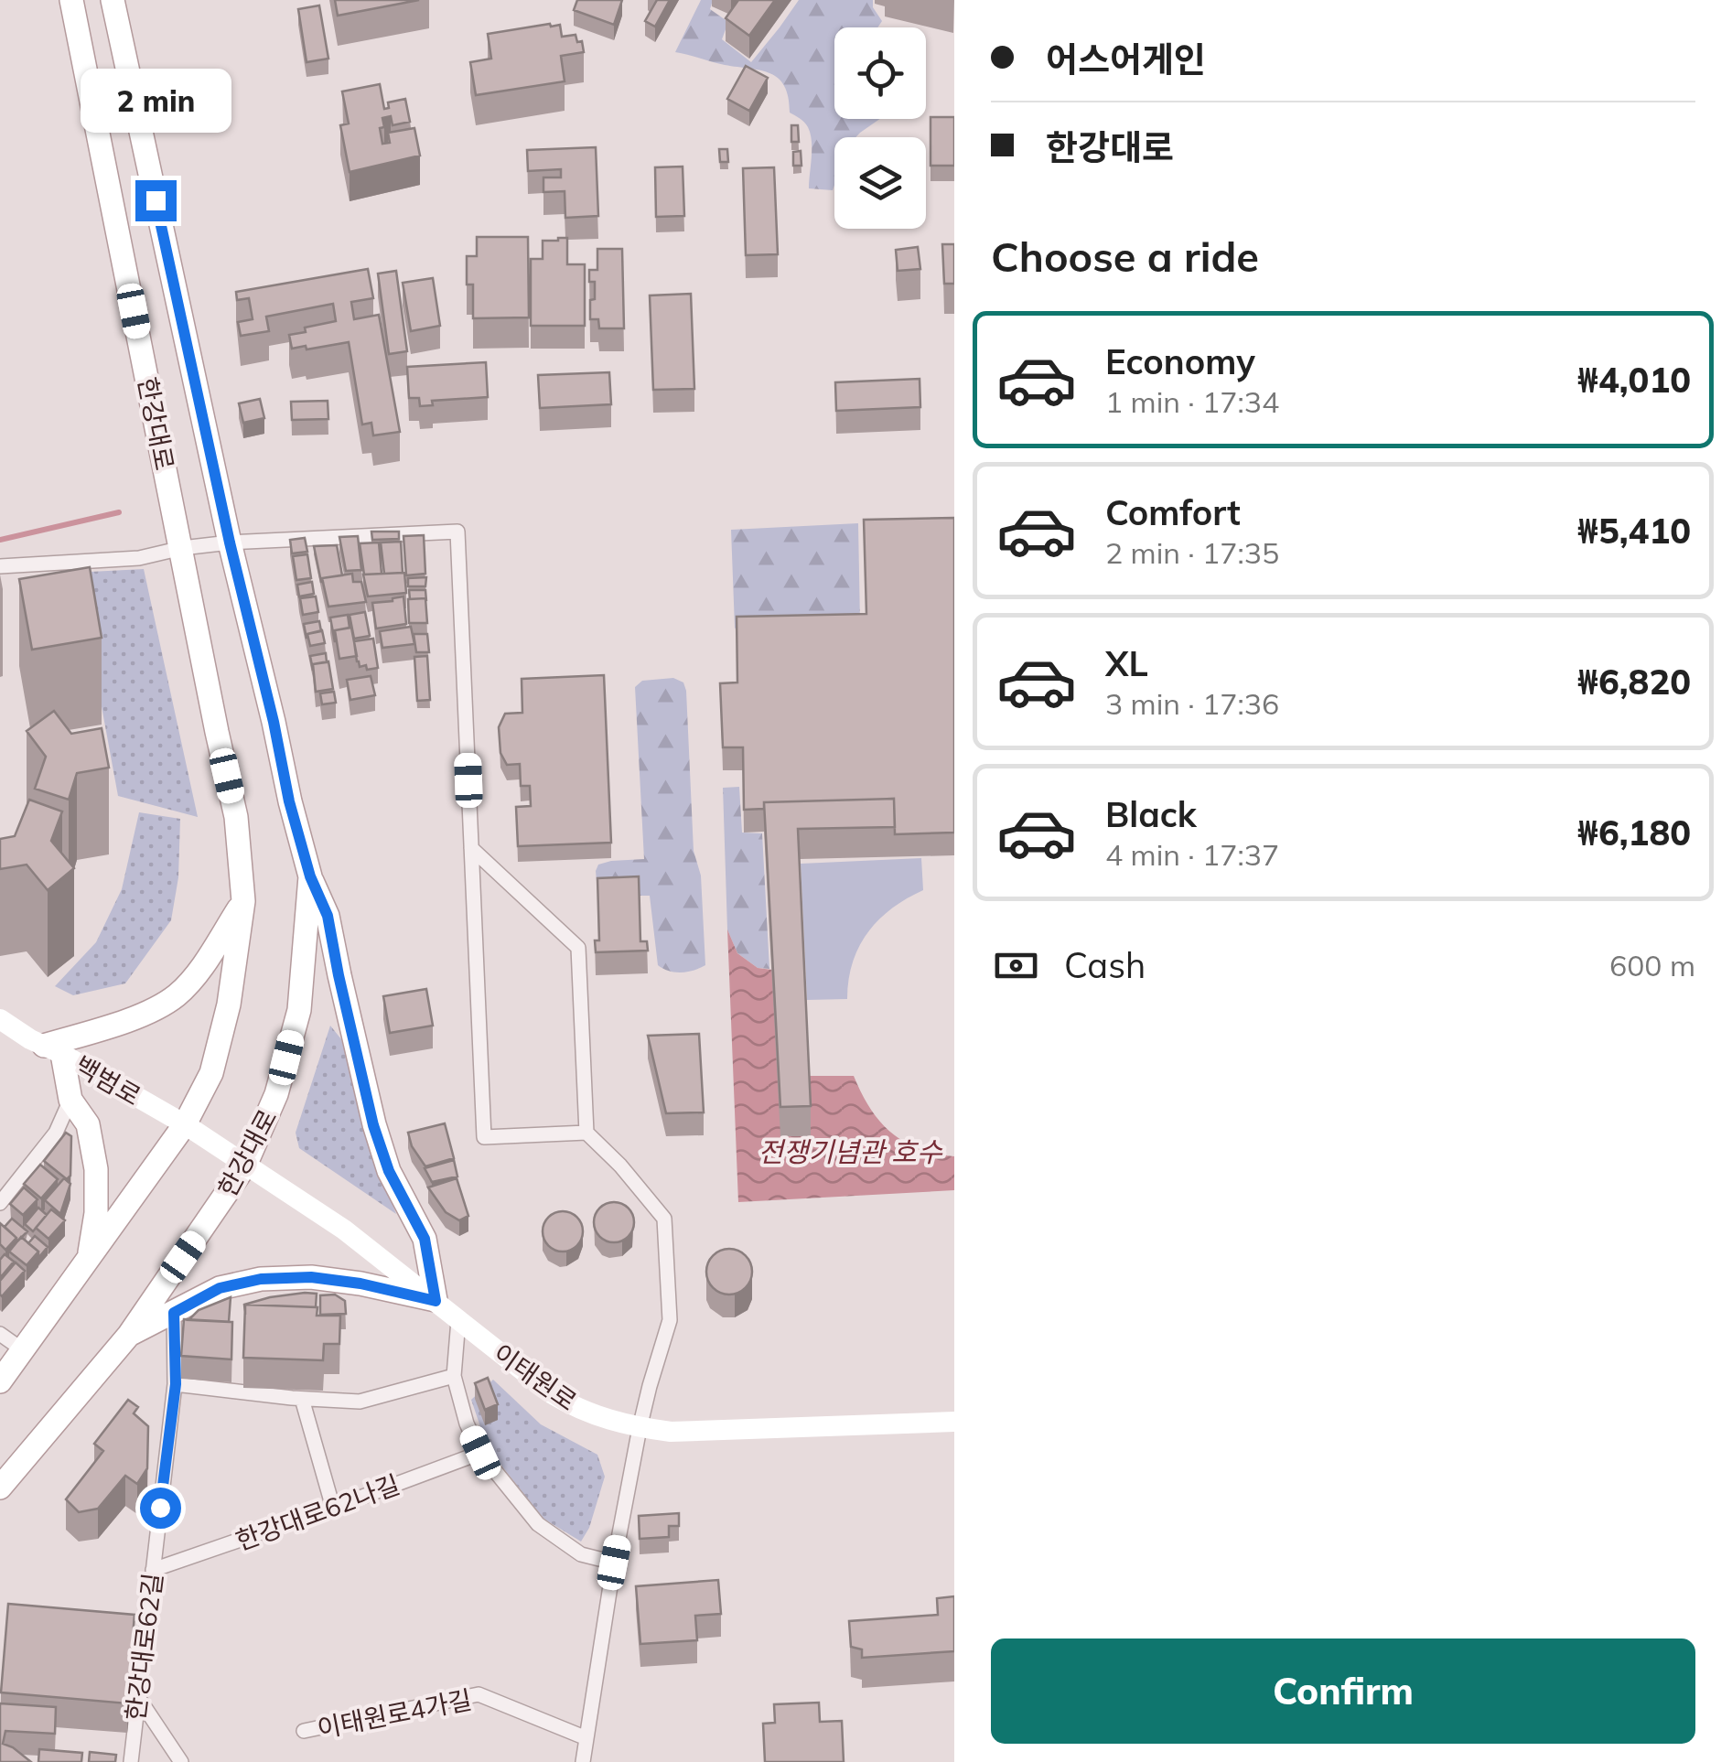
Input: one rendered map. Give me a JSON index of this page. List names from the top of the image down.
{
  "streets": {
    "main road": ["한강대로", "백범로", "이태원로"],
    "street": ["한강대로62나길", "한강대로62길", "이태원로4가길"]
  },
  "crossings": [
    ["한강대로", "백범로"],
    ["한강대로", "이태원로"],
    ["백범로", "이태원로"],
    ["한강대로62나길", "한강대로62길"]
  ],
  "water": ["전쟁기념관 호수"],
  "page": {
    "banner": ["어스어게인", "한강대로"],
    "bubble": "2 min",
    "heading": "Choose a ride",
    "list": [
      {
        "name": "Economy",
        "note": "1 min · 17:34",
        "value": "₩4,010"
      },
      {
        "name": "Comfort",
        "note": "2 min · 17:35",
        "value": "₩5,410"
      },
      {
        "name": "XL",
        "note": "3 min · 17:36",
        "value": "₩6,820"
      },
      {
        "name": "Black",
        "note": "4 min · 17:37",
        "value": "₩6,180"
      }
    ],
    "pay": ["Cash", "600 m"],
    "buttons": "Confirm"
  }
}
